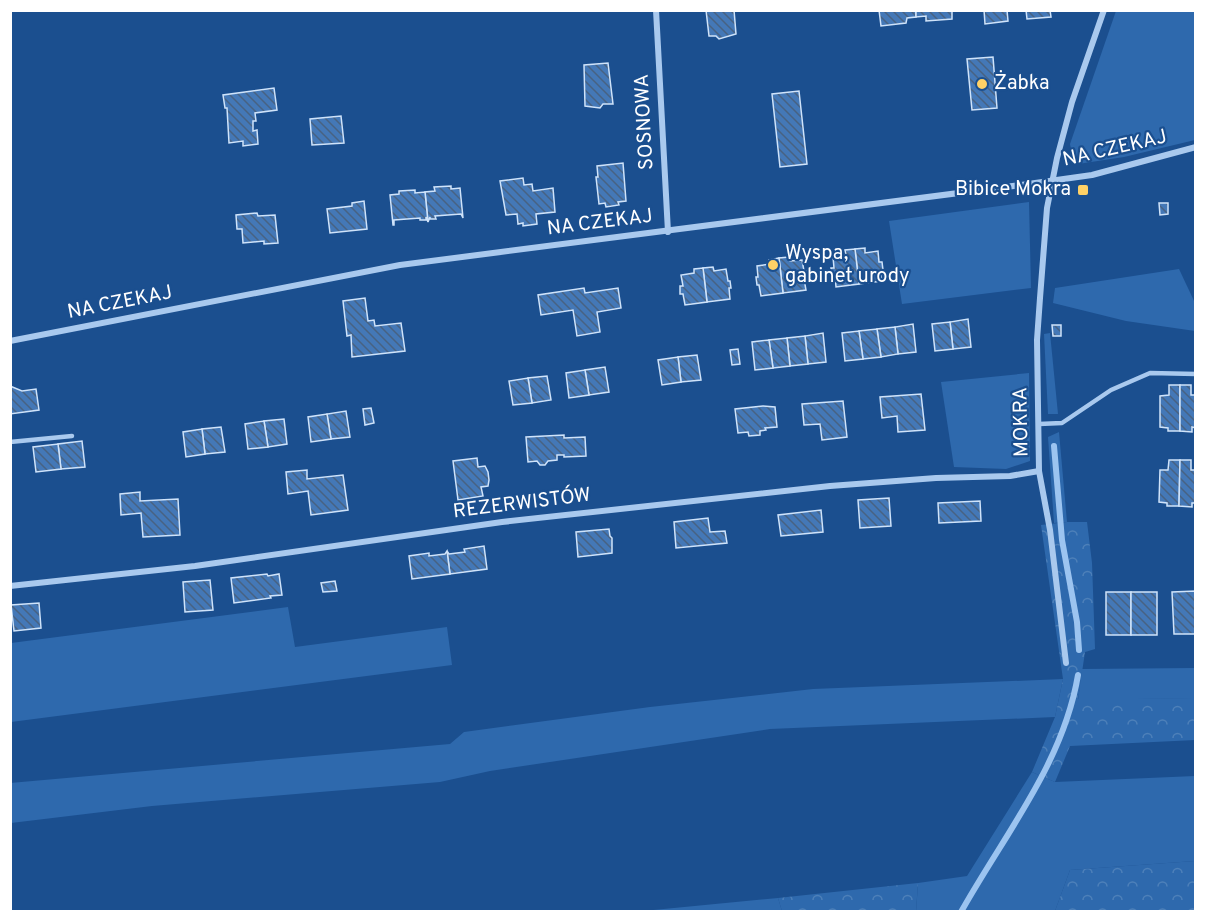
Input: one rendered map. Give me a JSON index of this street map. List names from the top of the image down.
{
  "streets": {
    "street": [
      "SOSNOWA",
      "NA CZEKAJ",
      "MOKRA",
      "REZERWISTÓW"
    ]
  },
  "crossings": [
    ["SOSNOWA", "NA CZEKAJ"],
    ["NA CZEKAJ", "MOKRA"],
    ["MOKRA", "REZERWISTÓW"]
  ],
  "places": {
    "other": ["Żabka", "Wyspa, gabinet urody"],
    "transit": ["Bibice Mokra"]
  }
}
